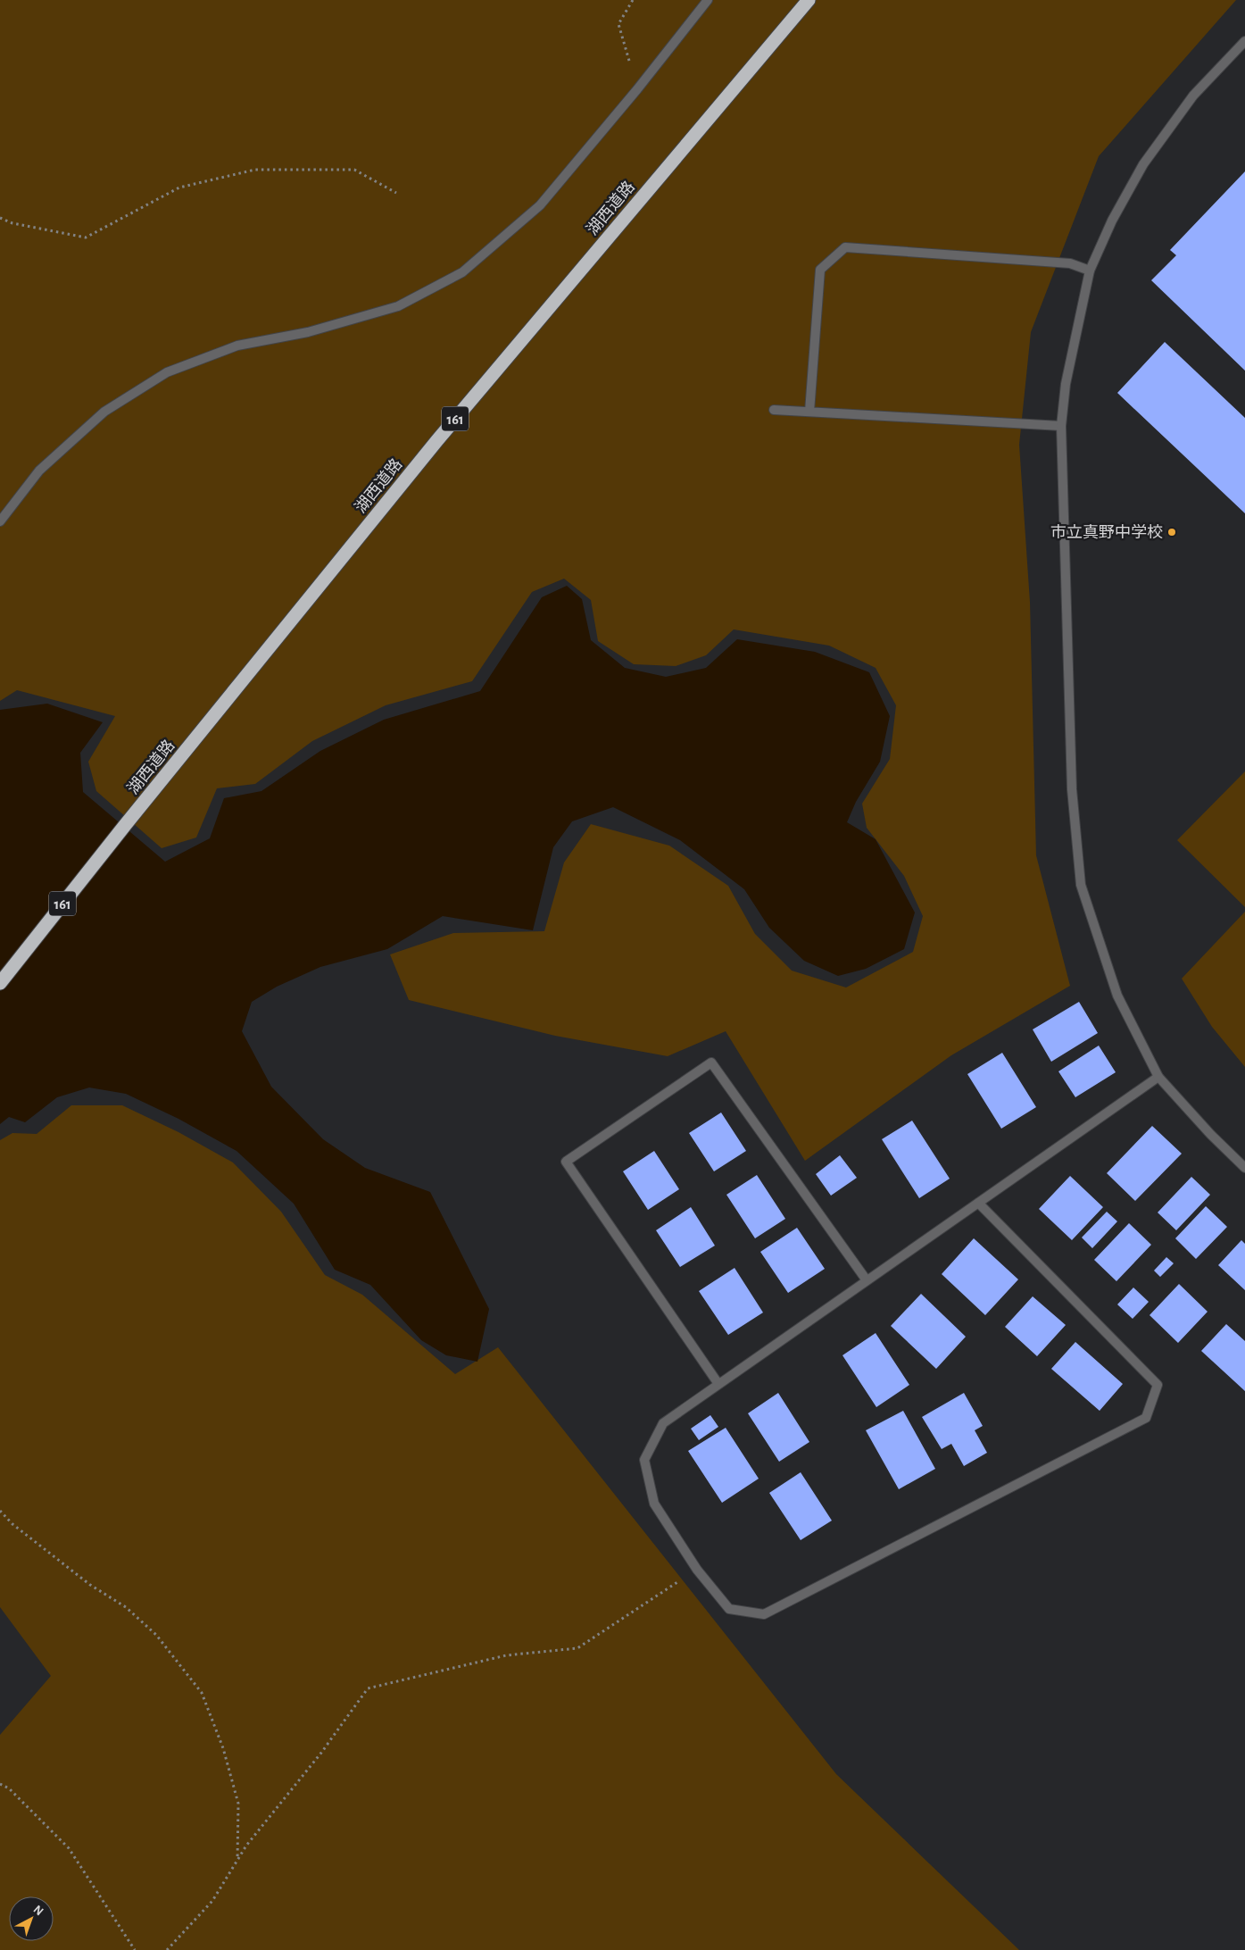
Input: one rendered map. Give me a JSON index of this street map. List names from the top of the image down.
{
  "streets": {
    "highway": ["湖西道路", "161"]
  },
  "places": ["市立真野中学校"],
  "north": "top right"
}
